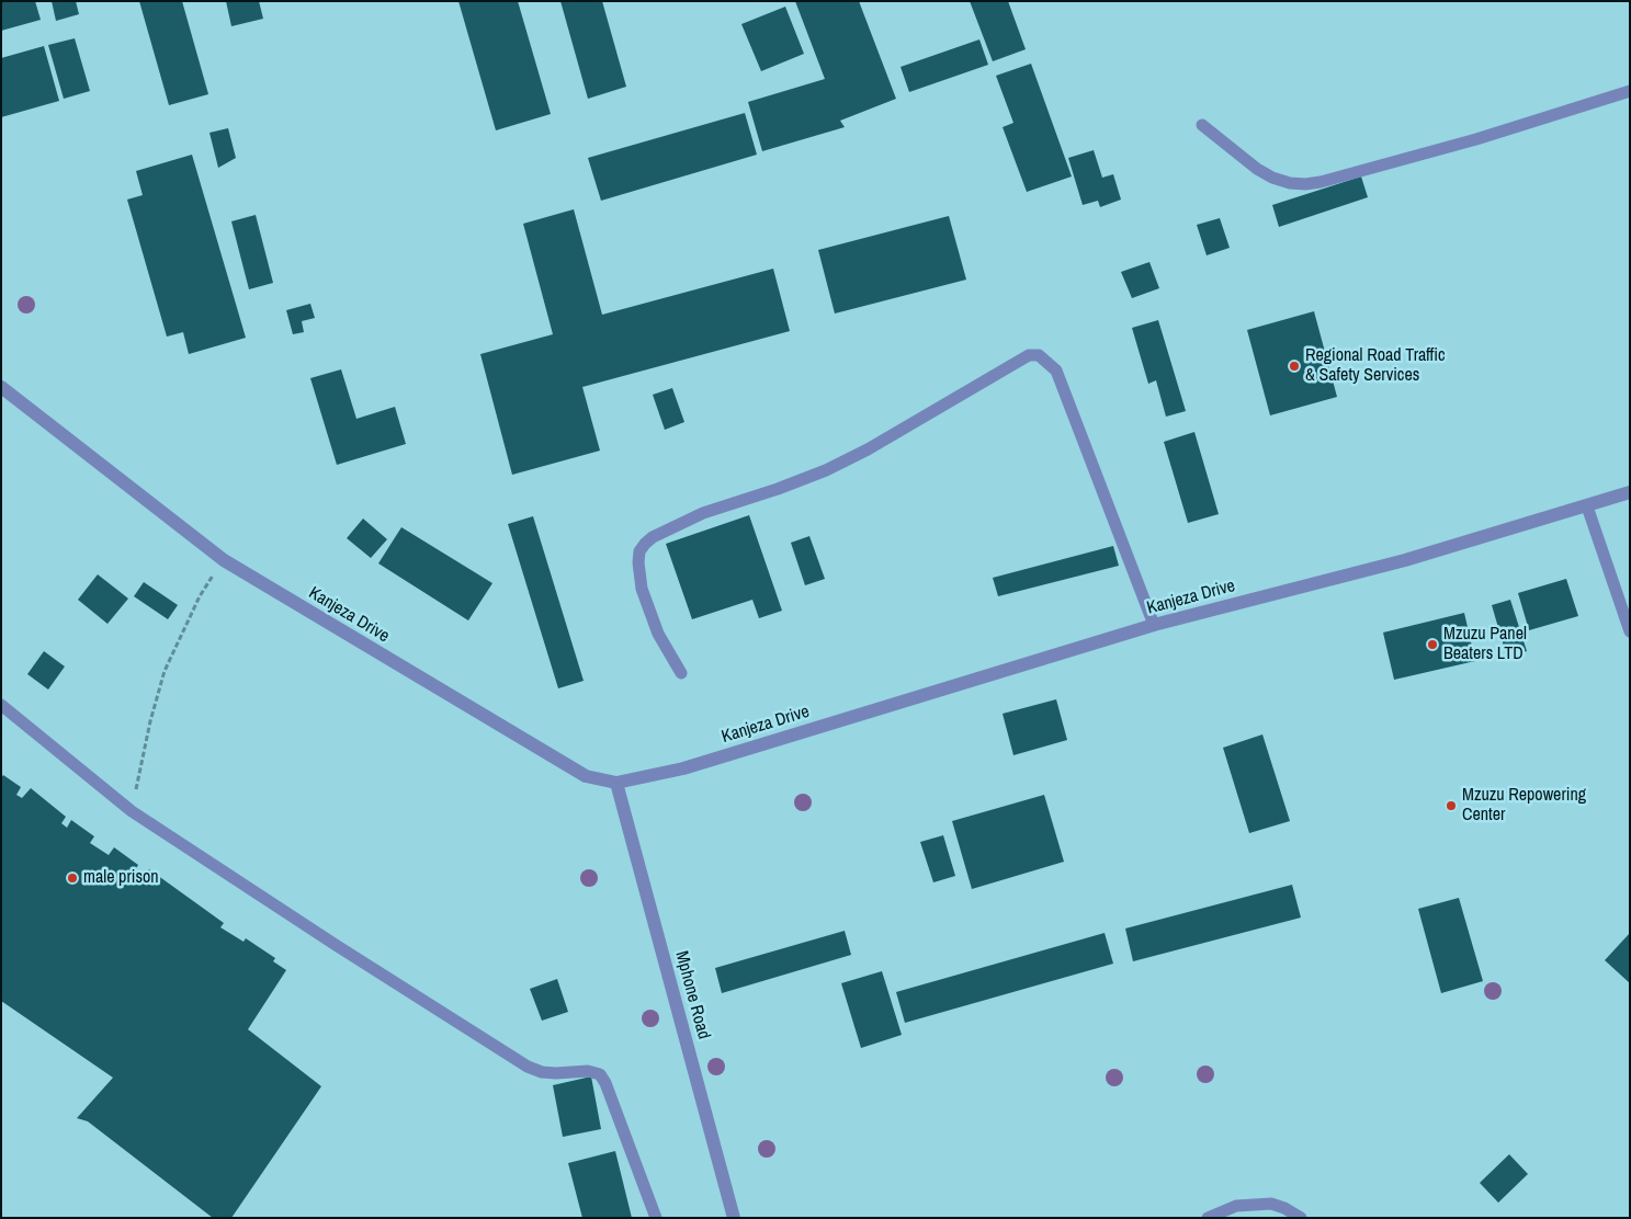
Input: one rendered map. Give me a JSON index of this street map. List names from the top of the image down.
{
  "streets": {
    "street": ["Kanjeza Drive", "Mphone Road"]
  },
  "crossings": [
    ["Kanjeza Drive", "Mphone Road"]
  ],
  "places": [
    "Regional Road Traffic & Safety Services",
    "Mzuzu Panel Beaters LTD",
    "Mzuzu Repowering Center",
    "male prison"
  ]
}
